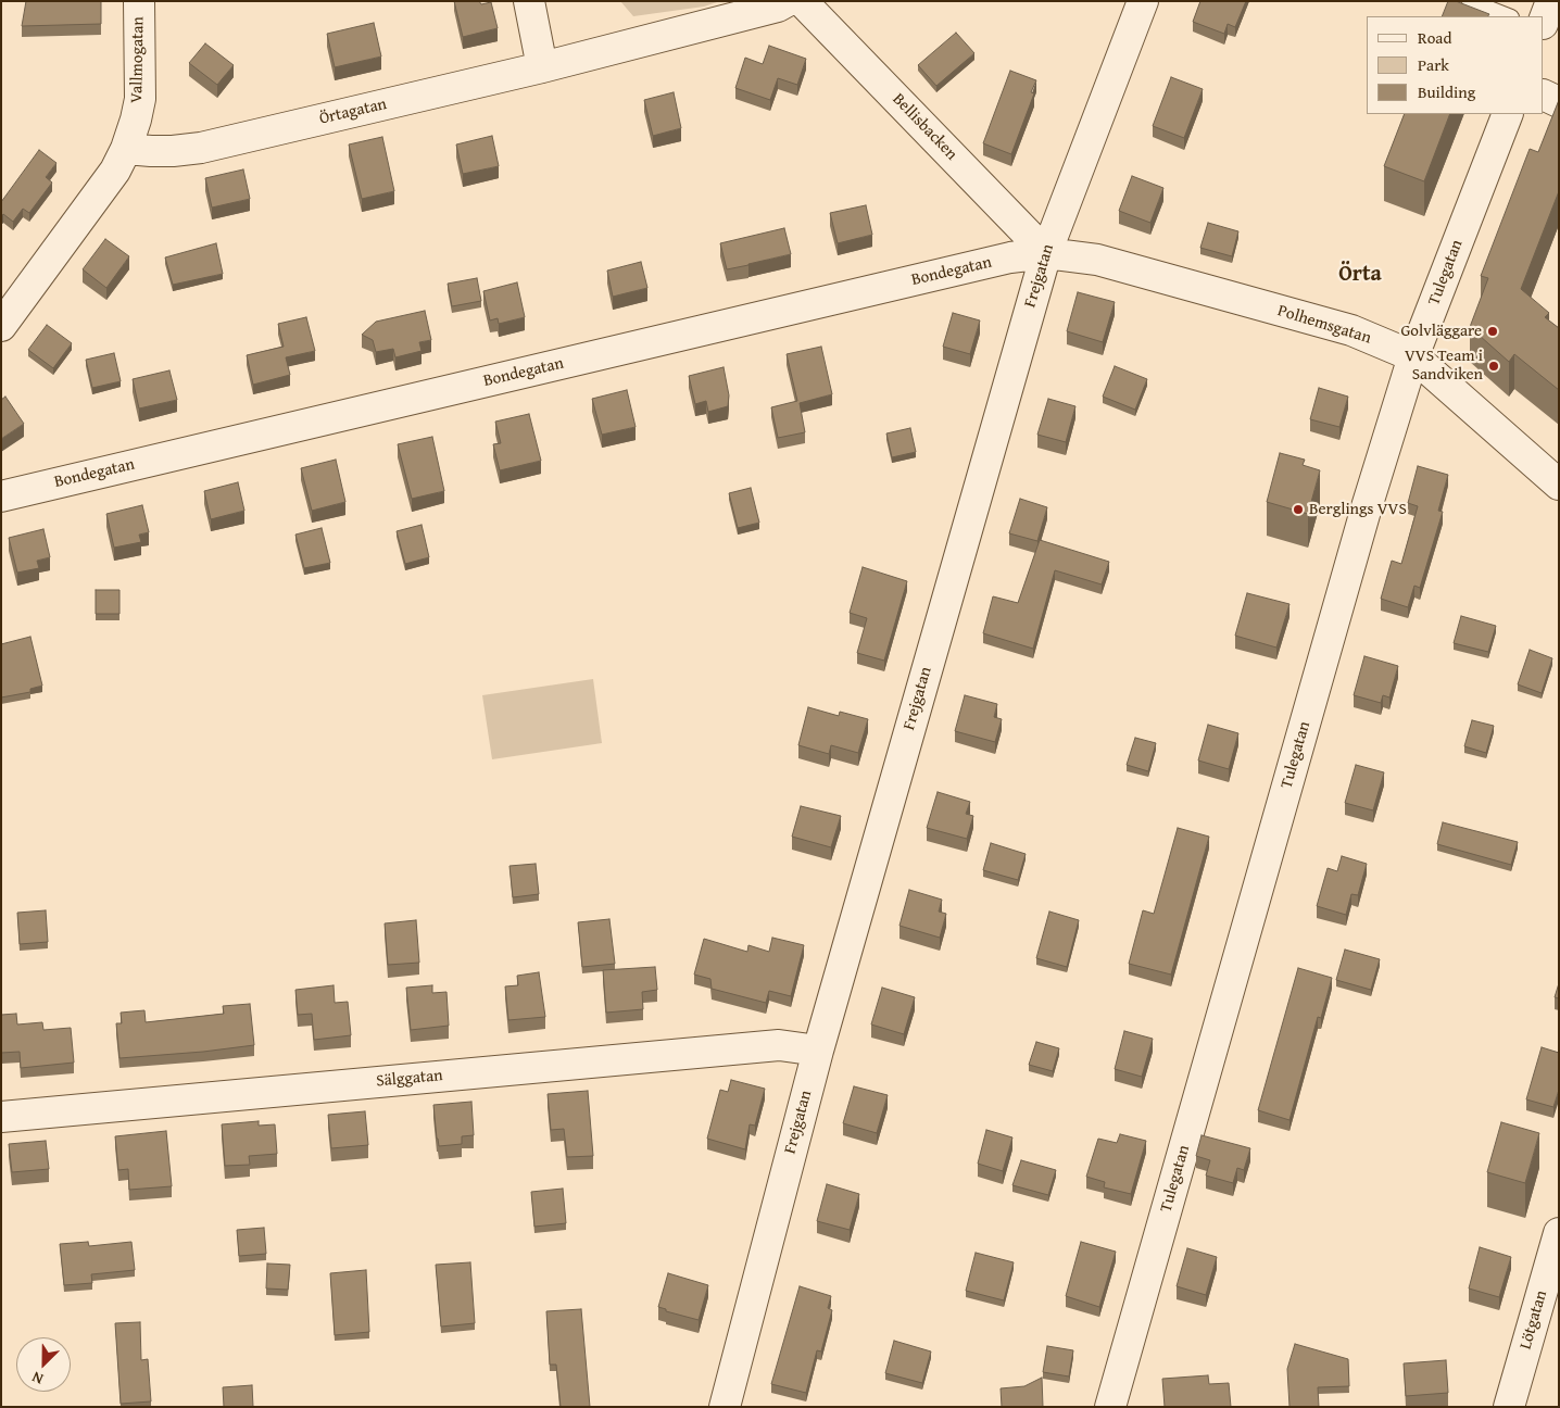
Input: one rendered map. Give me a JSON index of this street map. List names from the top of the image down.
{
  "streets": {
    "street": [
      "Vallmogatan",
      "Örtagatan",
      "Bellisbacken",
      "Bondegatan",
      "Tulegatan",
      "Frejgatan",
      "Polhemsgatan",
      "Sälggatan",
      "Lötgatan"
    ]
  },
  "crossings": [
    ["Vallmogatan", "Örtagatan"],
    ["Bellisbacken", "Bondegatan"],
    ["Bellisbacken", "Frejgatan"],
    ["Bellisbacken", "Polhemsgatan"],
    ["Bondegatan", "Frejgatan"],
    ["Bondegatan", "Polhemsgatan"],
    ["Tulegatan", "Polhemsgatan"],
    ["Frejgatan", "Polhemsgatan"],
    ["Frejgatan", "Sälggatan"]
  ],
  "districts": ["Örta"],
  "places": ["Golvläggare", "VVS Team i Sandviken", "Berglings VVS"],
  "legend": ["Road", "Park", "Building"],
  "north": "bottom left"
}
